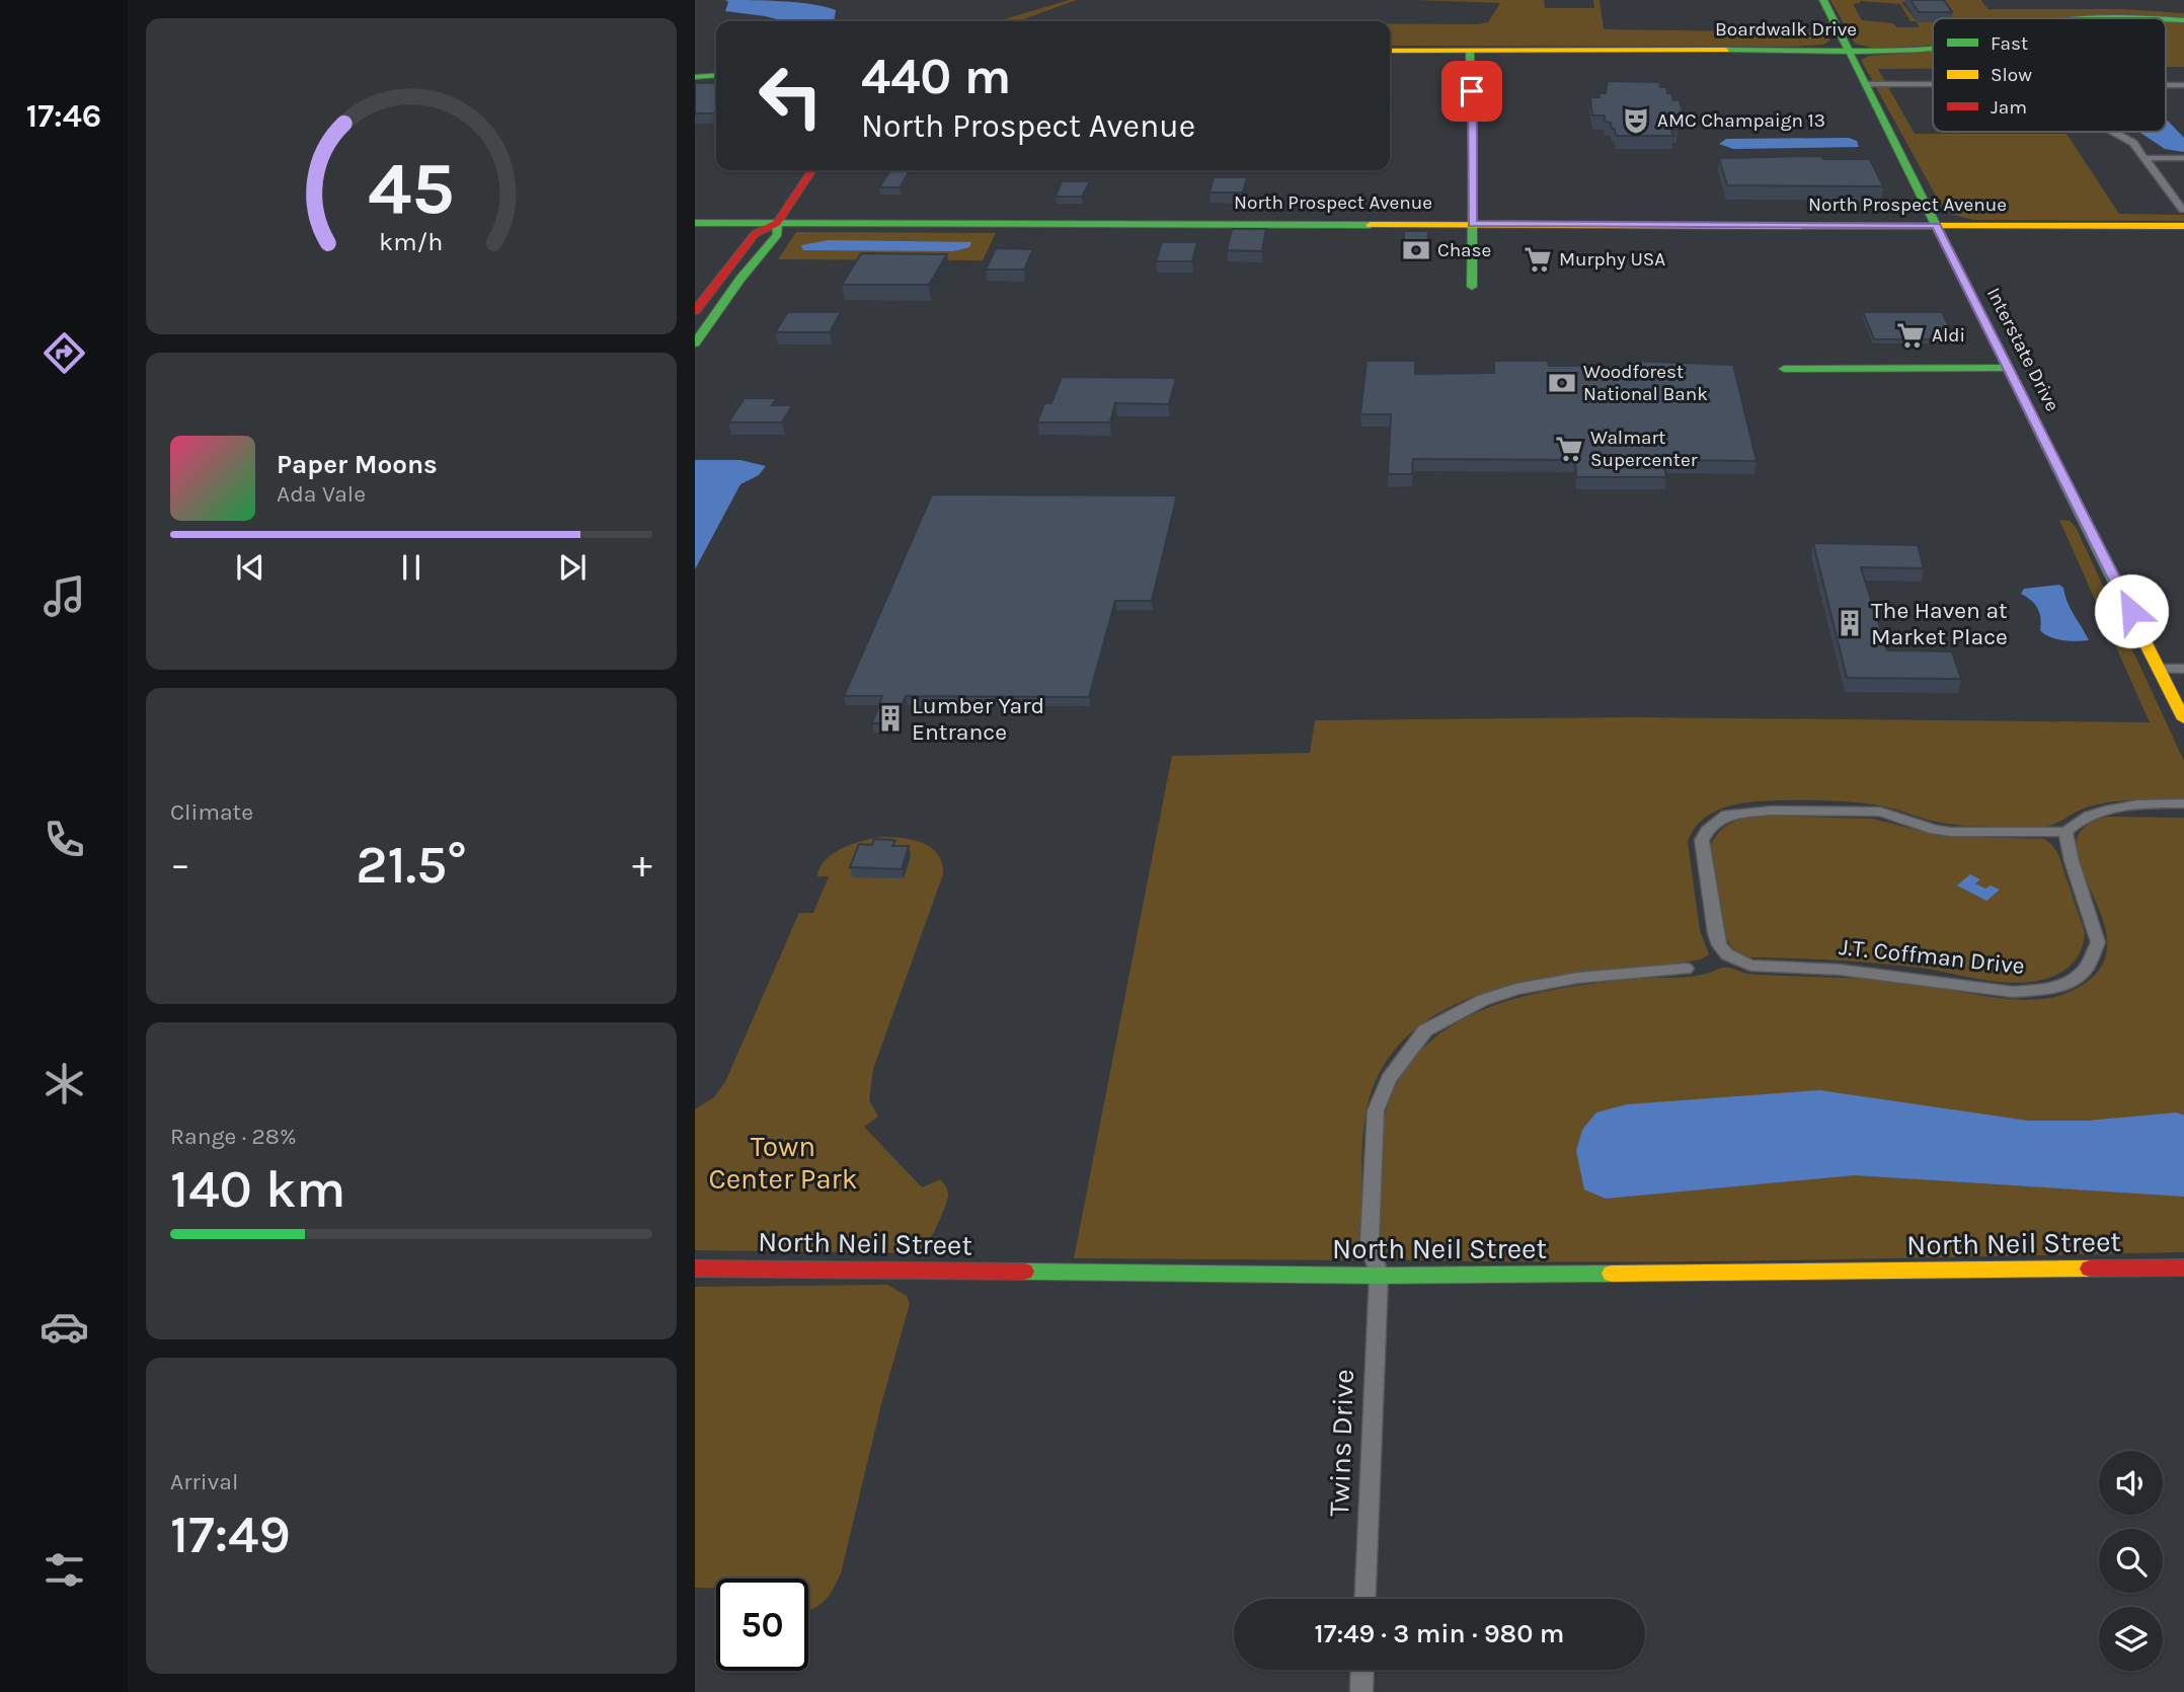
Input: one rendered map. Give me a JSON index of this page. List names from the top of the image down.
{
  "streets": {
    "main road": [
      "Boardwalk Drive",
      "North Prospect Avenue",
      "Interstate Drive",
      "North Neil Street"
    ],
    "street": ["J.T. Coffman Drive", "Twins Drive"]
  },
  "crossings": [
    ["Boardwalk Drive", "Interstate Drive"],
    ["North Prospect Avenue", "Interstate Drive"],
    ["North Neil Street", "Twins Drive"]
  ],
  "parks": ["Town Center Park"],
  "places": {
    "theatre": ["AMC Champaign 13"],
    "bank": ["Chase", "Woodforest National Bank"],
    "supermarket": ["Murphy USA", "Aldi", "Walmart Supercenter"],
    "building": ["The Haven at Market Place", "Lumber Yard Entrance"]
  },
  "legend": ["Fast", "Slow", "Jam"],
  "page": {
    "tabs": "17:46",
    "turn": ["440 m", "North Prospect Avenue"],
    "song": ["Paper Moons", "Ada Vale"],
    "tile": [
      "Climate",
      ["Range · 28%", "140 km"],
      ["Arrival", "17:49"]
    ],
    "heat": ["−", "21.5°", "+"],
    "limit": "50",
    "trip": "17:49 · 3 min · 980 m",
    "gauge": ["45", "km/h"]
  }
}
